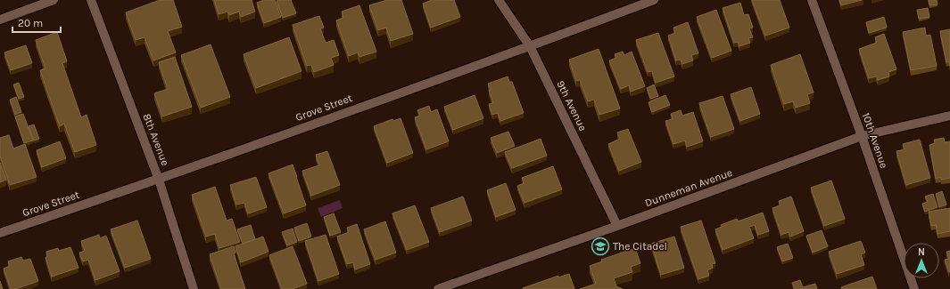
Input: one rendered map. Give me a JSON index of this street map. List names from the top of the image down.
{
  "streets": {
    "street": [
      "9th Avenue",
      "Grove Street",
      "8th Avenue",
      "10th Avenue",
      "Dunneman Avenue"
    ]
  },
  "crossings": [
    ["9th Avenue", "Grove Street"],
    ["9th Avenue", "Dunneman Avenue"],
    ["Grove Street", "8th Avenue"],
    ["10th Avenue", "Dunneman Avenue"]
  ],
  "places": {
    "school or university": ["The Citadel"]
  },
  "scale_bar": "20 m",
  "north": "top"
}
